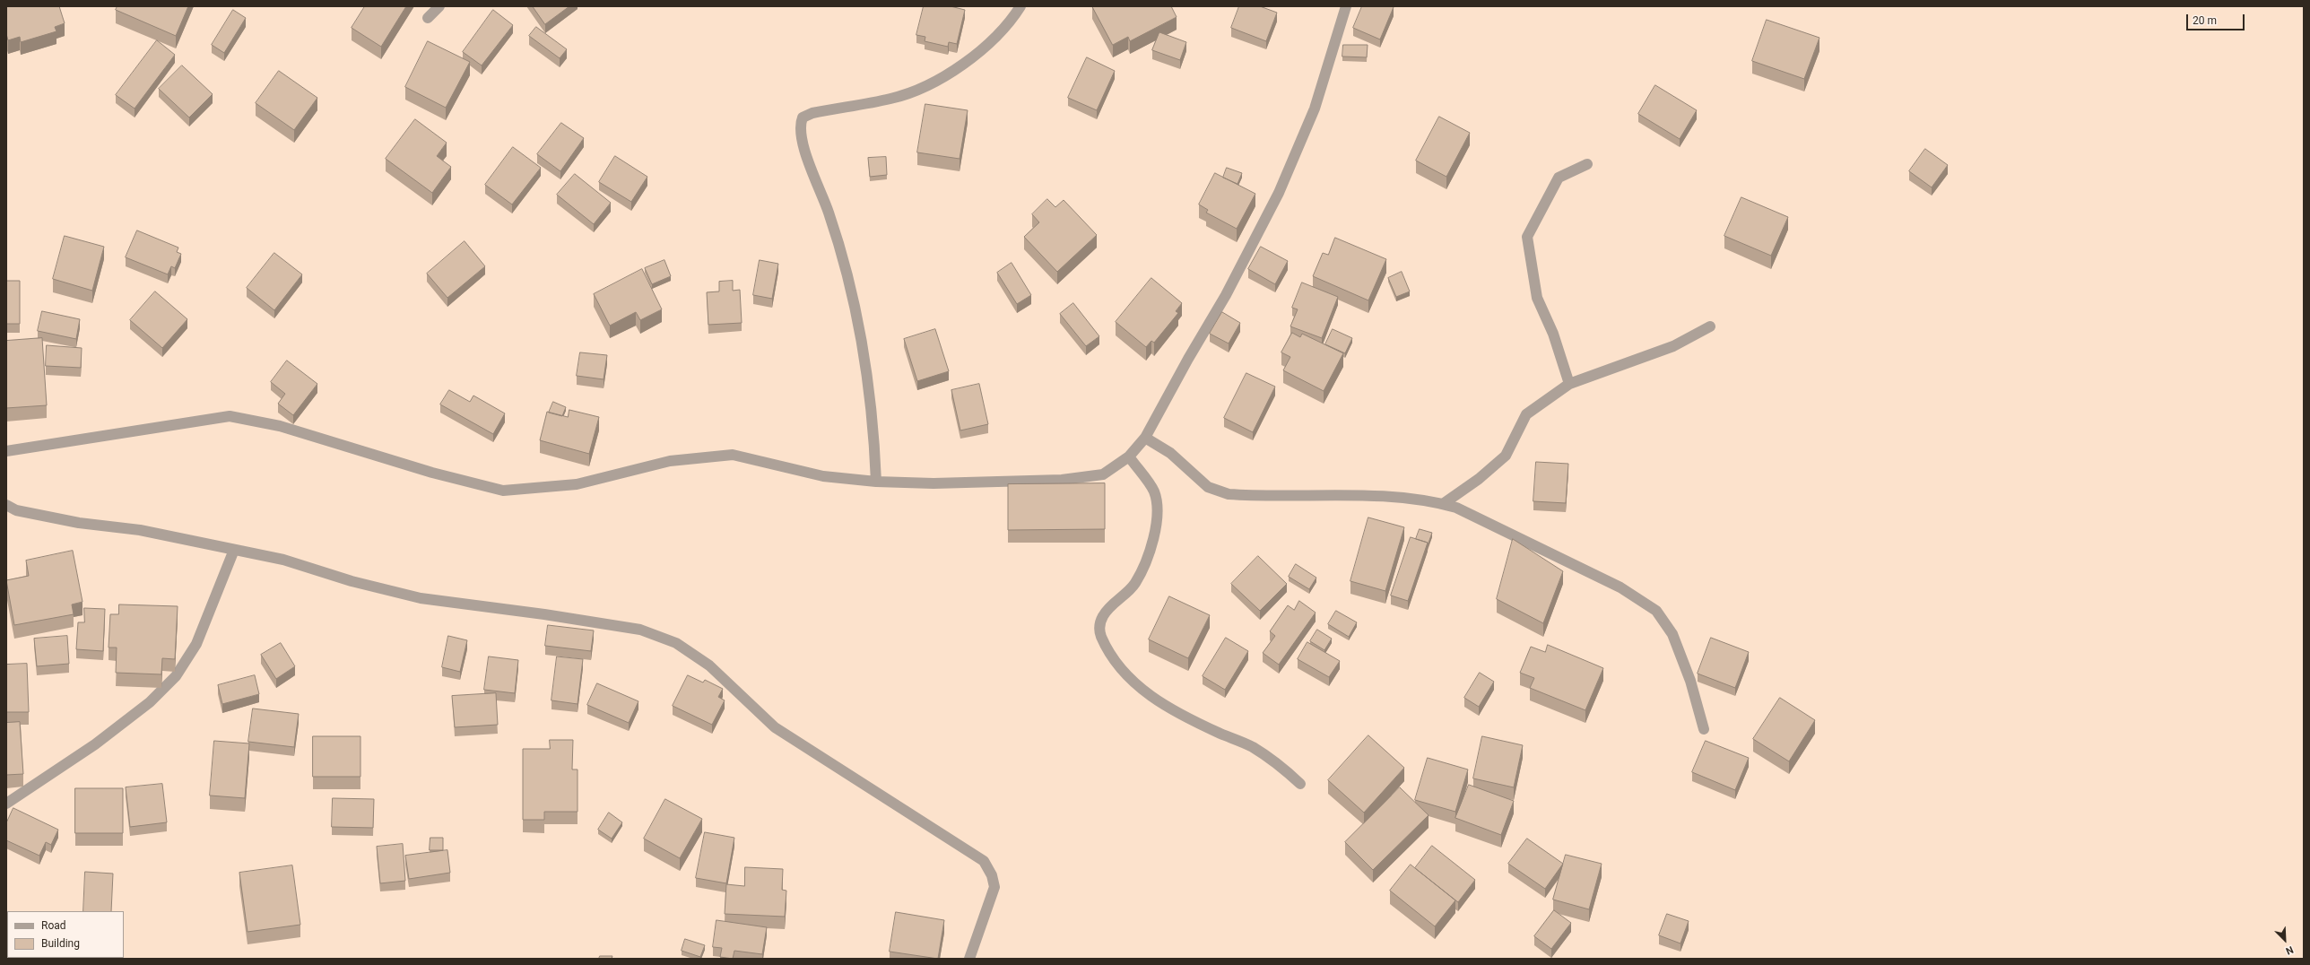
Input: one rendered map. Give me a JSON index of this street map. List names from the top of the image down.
{
  "legend": ["Road", "Building"],
  "scale_bar": "20 m",
  "north": "bottom right"
}
